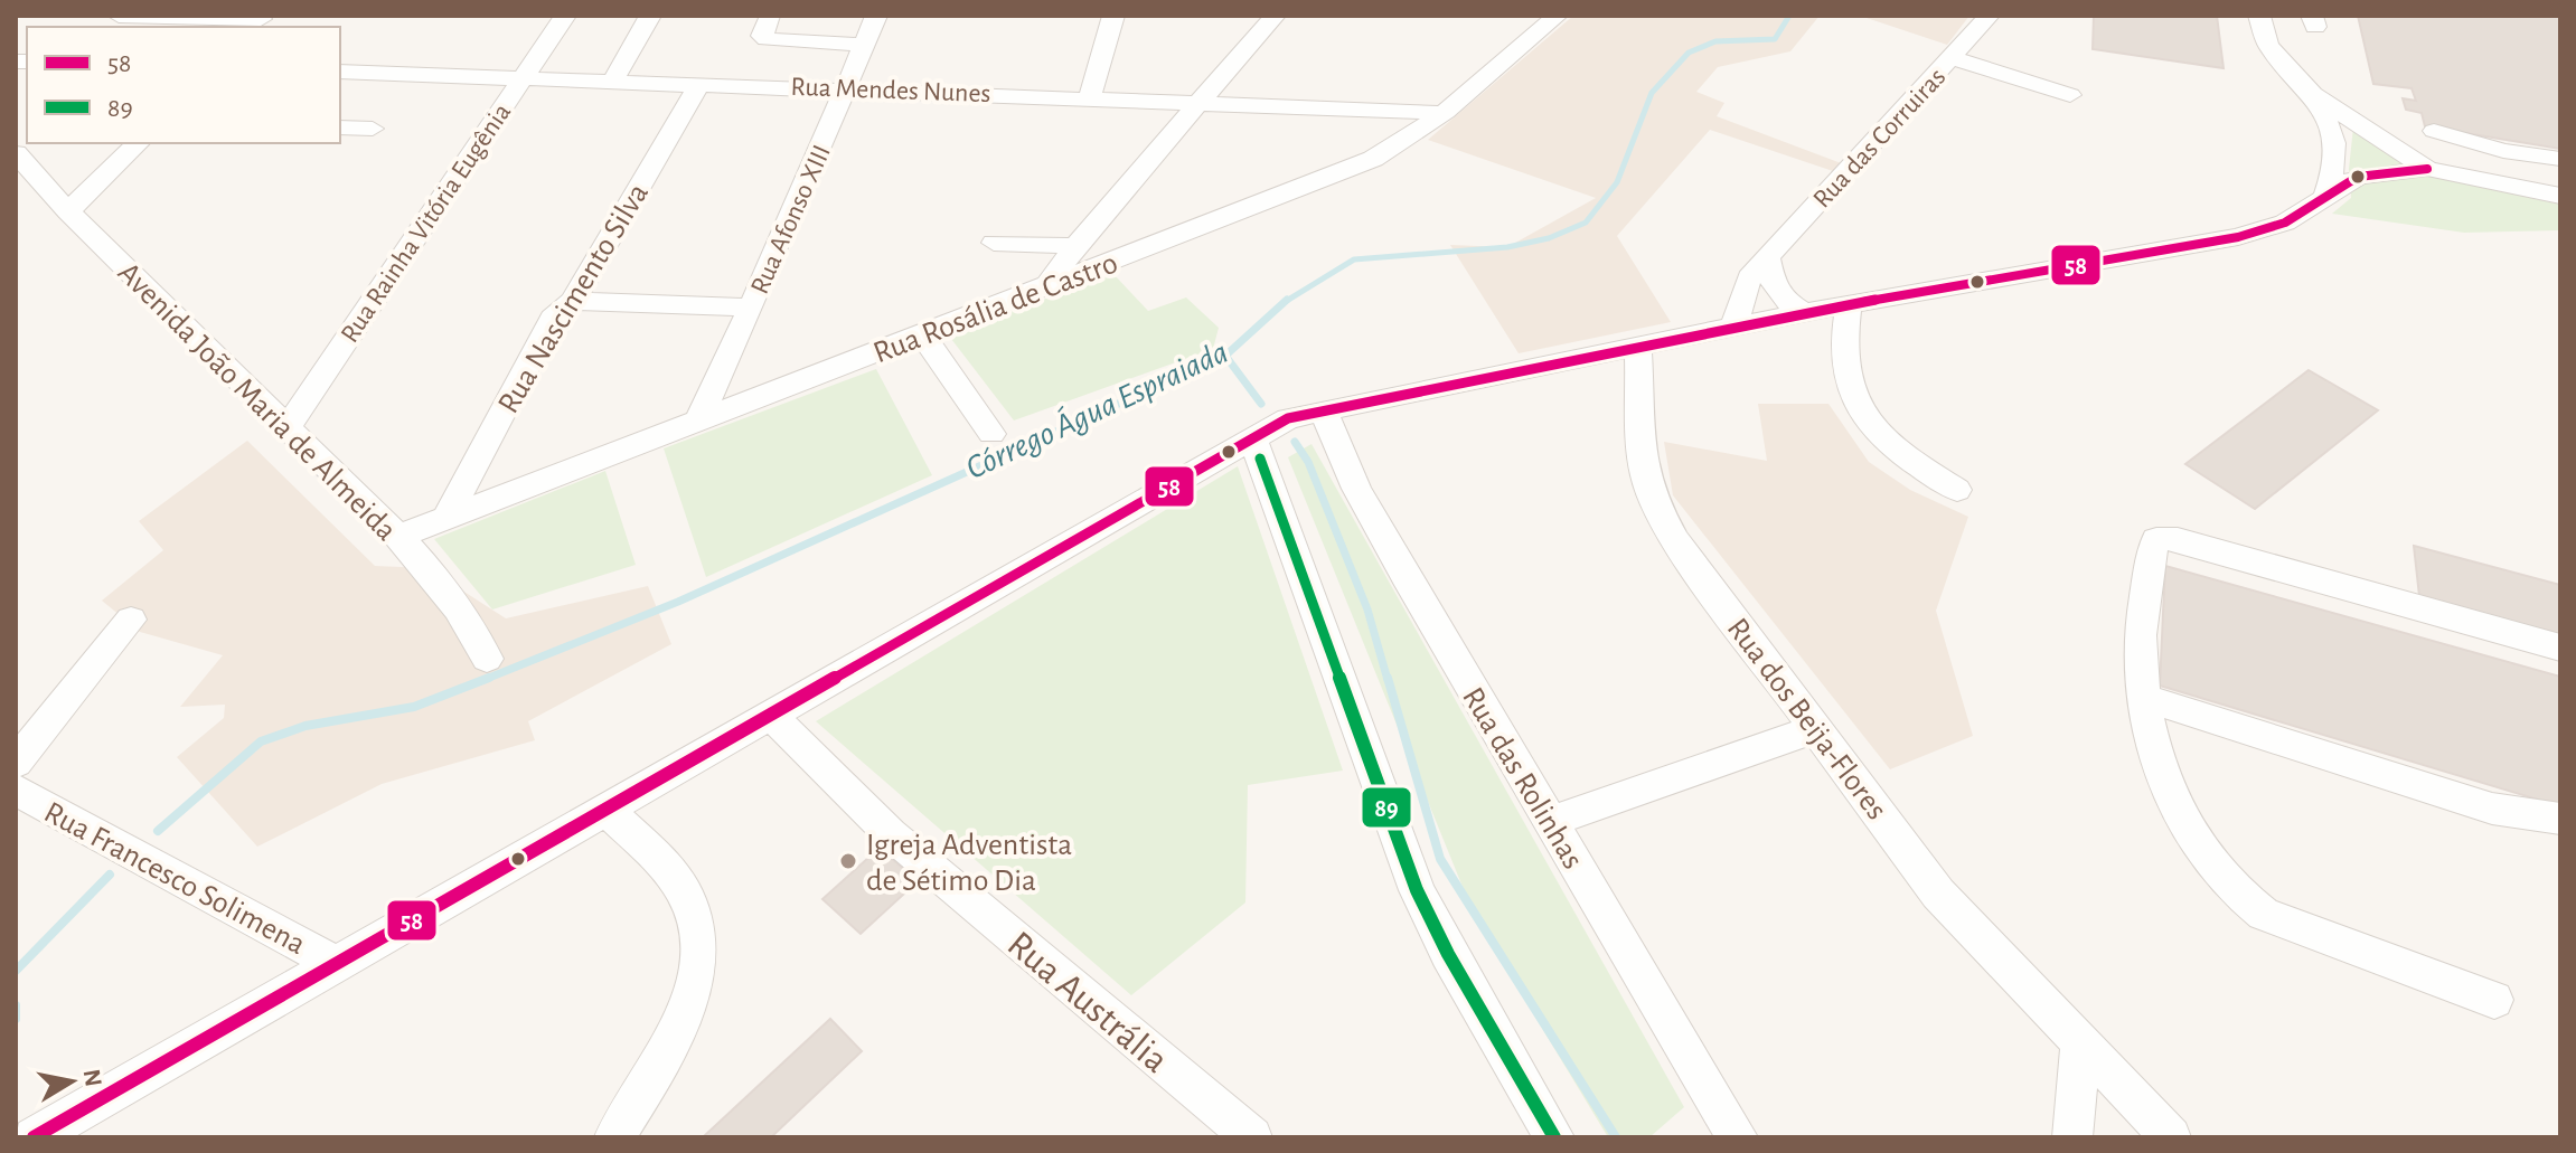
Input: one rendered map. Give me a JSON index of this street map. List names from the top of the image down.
{
  "streets": {
    "street": [
      "Rua Mendes Nunes",
      "Rua das Corruiras",
      "Rua Afonso XIII",
      "Rua Rainha Vitória Eugênia",
      "Rua Nascimento Silva",
      "Rua Rosália de Castro",
      "Avenida João Maria de Almeida",
      "Rua dos Beija-Flores",
      "Rua das Rolinhas",
      "Rua Francesco Solimena",
      "Rua Austrália"
    ]
  },
  "crossings": [
    ["Rua Mendes Nunes", "Rua Afonso XIII"],
    ["Rua Mendes Nunes", "Rua Rainha Vitória Eugênia"],
    ["Rua Mendes Nunes", "Rua Nascimento Silva"],
    ["Rua Mendes Nunes", "Rua Rosália de Castro"],
    ["Rua Afonso XIII", "Rua Rosália de Castro"],
    ["Rua Rainha Vitória Eugênia", "Avenida João Maria de Almeida"],
    ["Rua Nascimento Silva", "Rua Rosália de Castro"],
    ["Rua Rosália de Castro", "Avenida João Maria de Almeida"]
  ],
  "water": ["Córrego Água Espraiada"],
  "places": ["Igreja Adventista de Sétimo Dia"],
  "lines": ["transit line 58", "transit line 89"],
  "legend": ["58", "89"],
  "north": "right"
}
